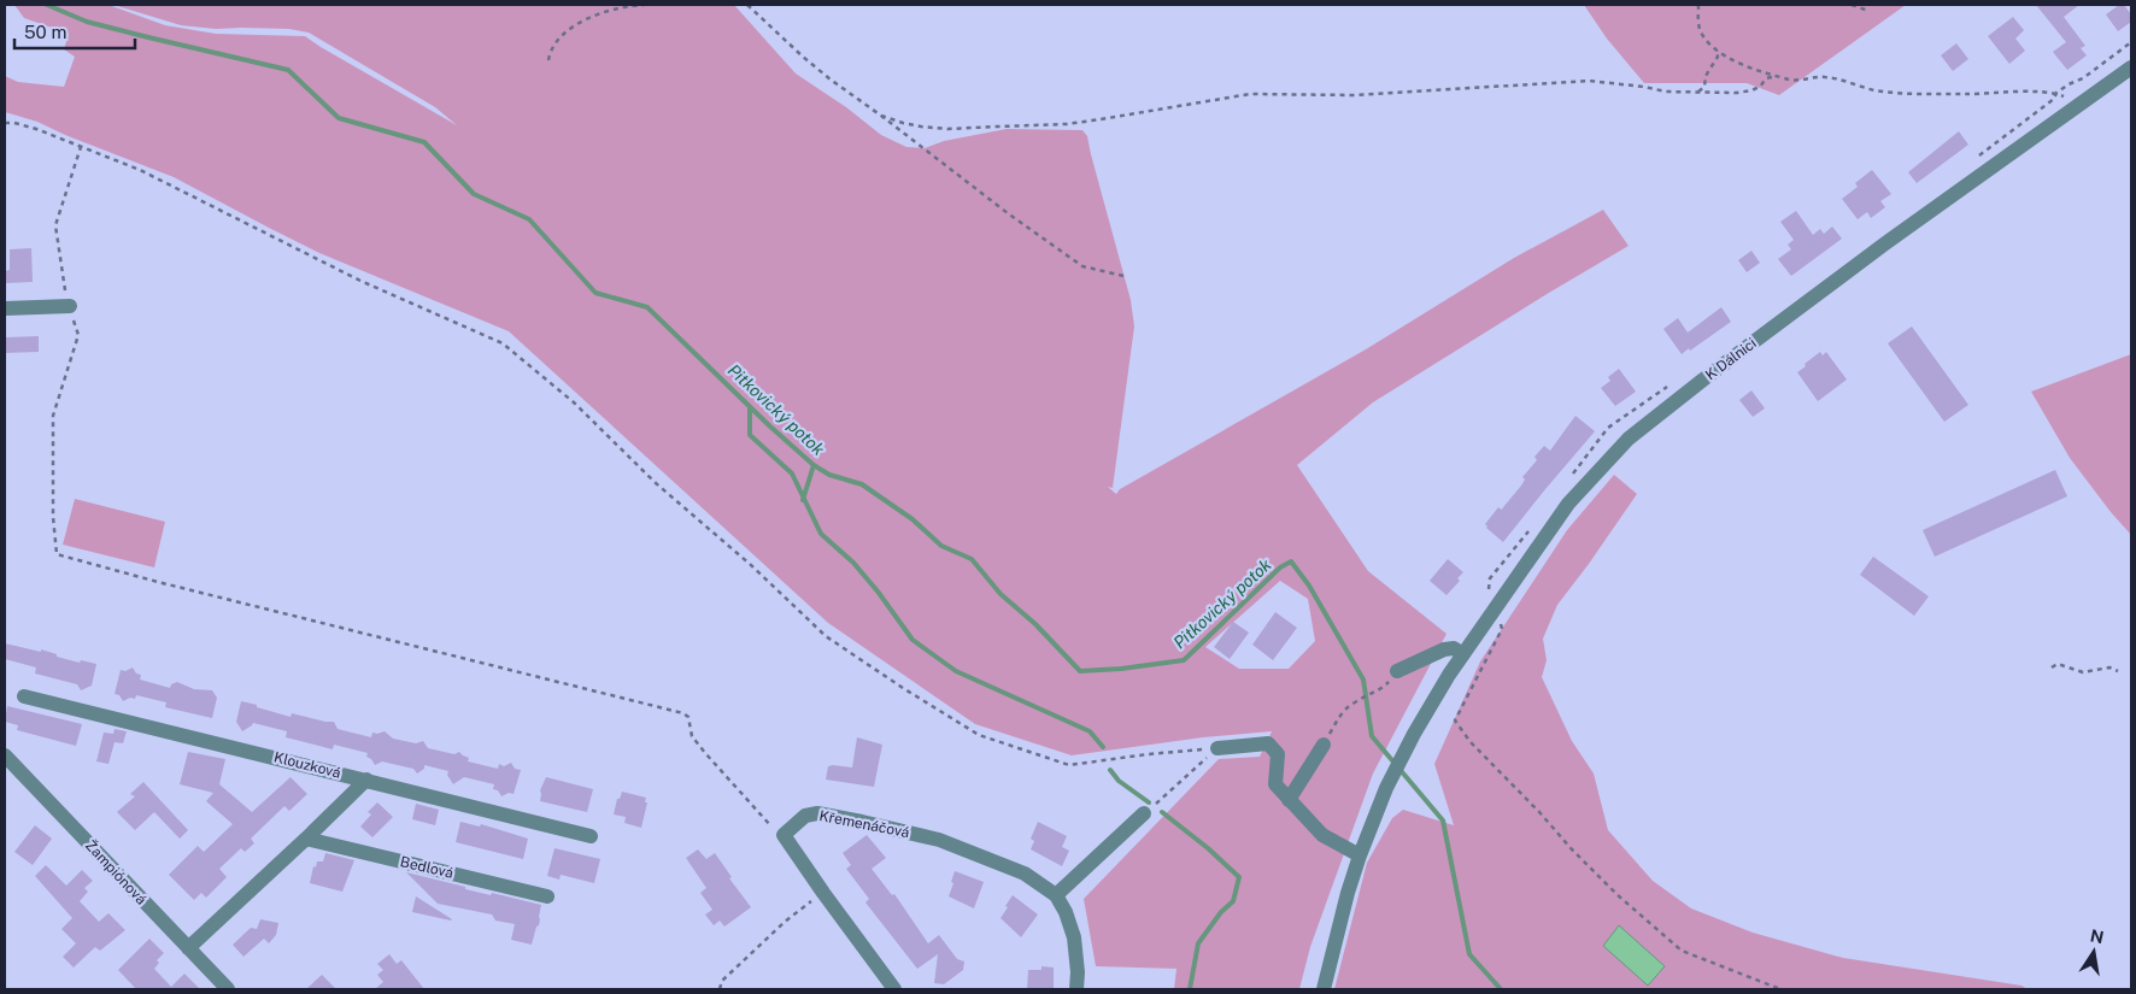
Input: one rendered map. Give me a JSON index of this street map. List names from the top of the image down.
{
  "streets": {
    "street": [
      "K Dálnici",
      "Klouzková",
      "Křemenáčová",
      "Bedlová",
      "Žampiónová"
    ]
  },
  "water": ["Pitkovický potok"],
  "scale_bar": "50 m",
  "north": "top"
}
